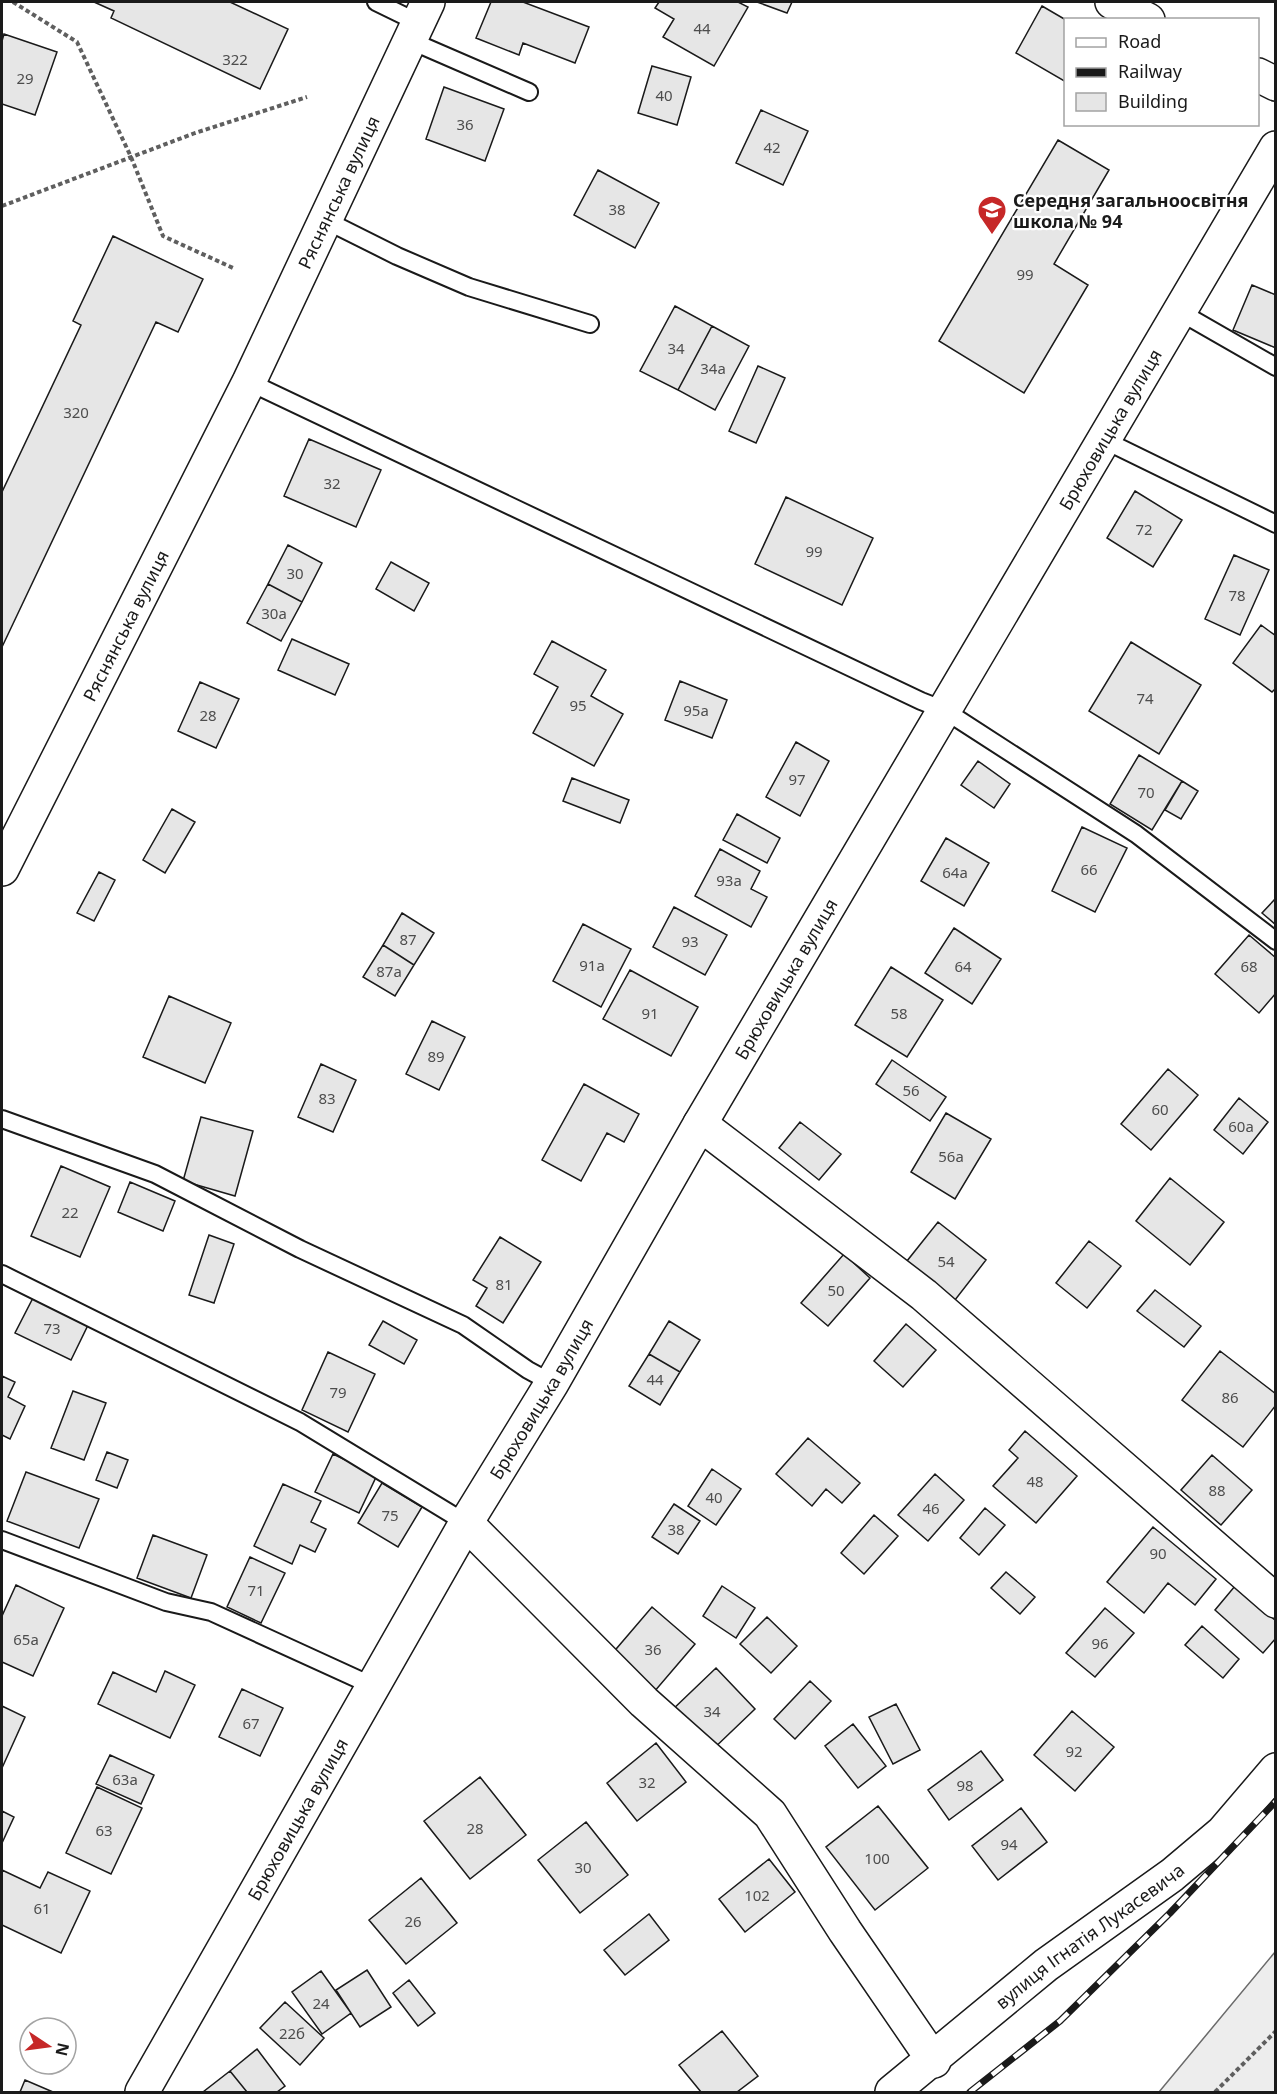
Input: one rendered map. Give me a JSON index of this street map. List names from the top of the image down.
{
  "streets": {
    "street": ["Ряснянська вулиця", "Брюховицька вулиця", "вулиця Ігнатія Лукасевича"]
  },
  "places": {
    "school or university": ["Середня загальноосвітня школа № 94"]
  },
  "house_numbers": [
    "44",
    "322",
    "29",
    "40",
    "36",
    "42",
    "38",
    "99",
    "34",
    "34а",
    "320",
    "32",
    "72",
    "99",
    "30",
    "78",
    "30а",
    "74",
    "95",
    "95а",
    "28",
    "97",
    "70",
    "66",
    "64а",
    "93а",
    "87",
    "93",
    "91а",
    "64",
    "68",
    "87а",
    "91",
    "58",
    "89",
    "56",
    "83",
    "60",
    "60а",
    "56а",
    "22",
    "54",
    "81",
    "50",
    "73",
    "44",
    "79",
    "86",
    "48",
    "88",
    "40",
    "46",
    "75",
    "38",
    "90",
    "71",
    "65а",
    "96",
    "36",
    "34",
    "67",
    "92",
    "63а",
    "32",
    "98",
    "28",
    "63",
    "94",
    "100",
    "30",
    "102",
    "61",
    "26",
    "24",
    "22б"
  ],
  "legend": ["Road", "Railway", "Building"],
  "north": "right"
}
